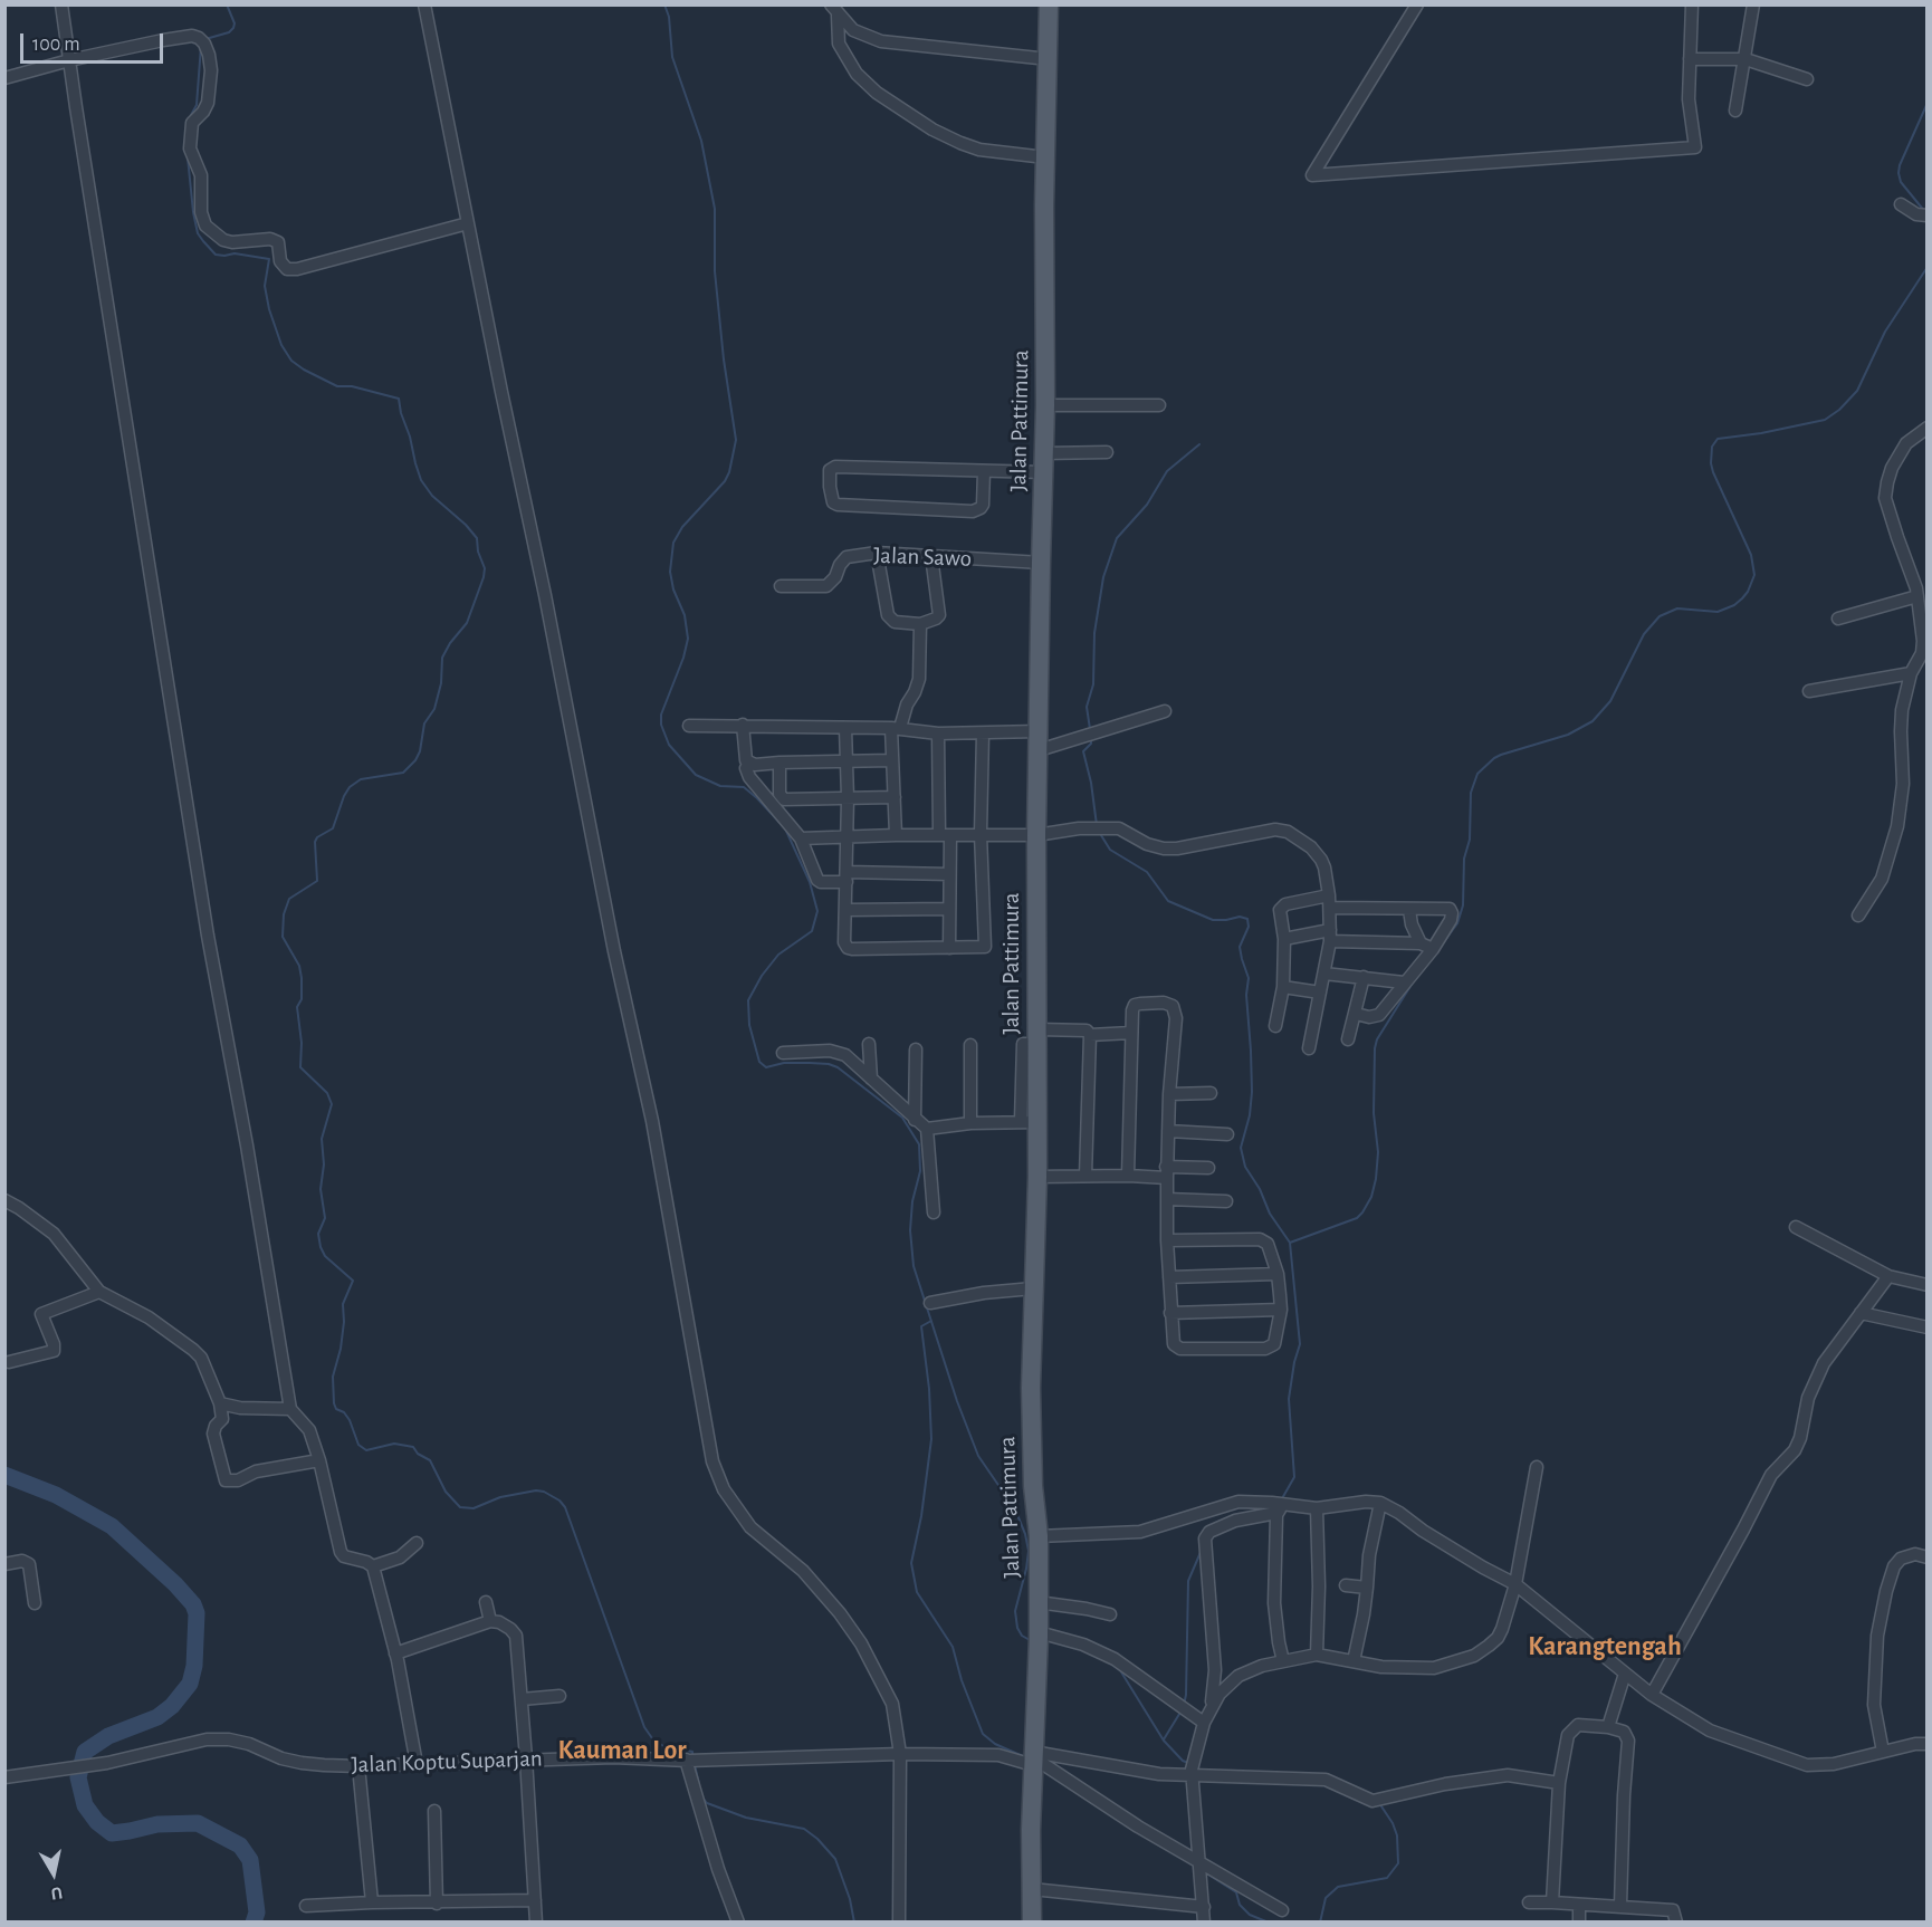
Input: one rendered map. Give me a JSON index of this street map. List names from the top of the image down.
{
  "streets": {
    "main road": ["Jalan Pattimura"],
    "street": ["Jalan Sawo", "Jalan Koptu Suparjan"]
  },
  "crossings": [
    ["Jalan Pattimura", "Jalan Sawo"],
    ["Jalan Pattimura", "Jalan Koptu Suparjan"]
  ],
  "districts": ["Karangtengah", "Kauman Lor"],
  "scale_bar": "100 m",
  "north": "bottom"
}
